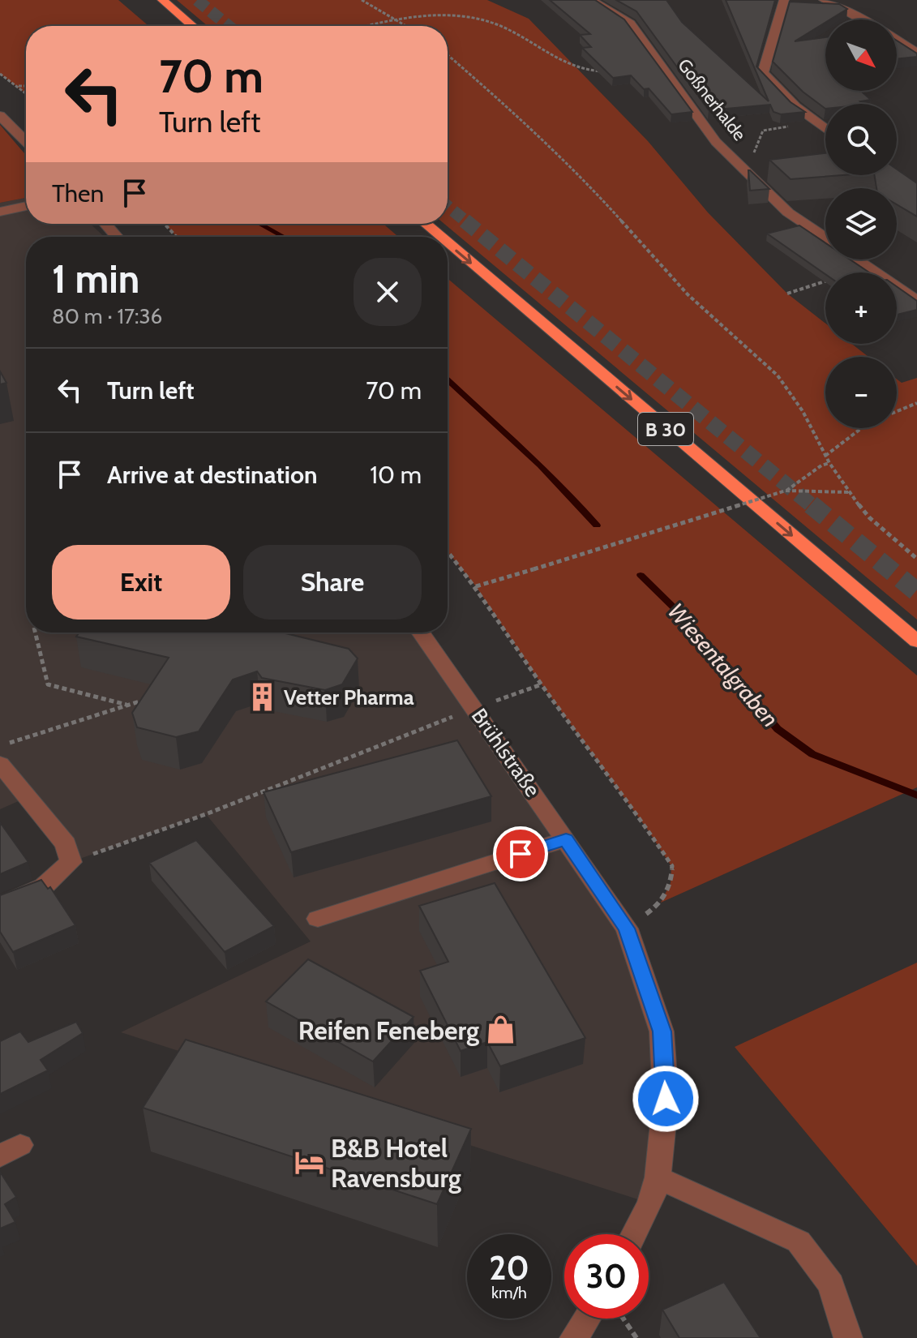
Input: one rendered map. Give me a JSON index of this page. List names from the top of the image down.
{
  "streets": {
    "highway": ["B 30"],
    "street": ["Goßnerhalde", "Brühlstraße"]
  },
  "water": ["Wiesentalgraben"],
  "places": {
    "building": ["Vetter Pharma"],
    "shop": ["Reifen Feneberg"],
    "hotel": ["B&B Hotel Ravensburg"]
  },
  "north": "bottom right",
  "page": {
    "map_buttons": ["+", "−"],
    "turn": ["70 m", "Turn left"],
    "then": "Then",
    "heading": ["1 min", "80 m · 17:36"],
    "list": [
      {
        "name": "Turn left",
        "value": "70 m"
      },
      {
        "name": "Arrive at destination",
        "value": "10 m"
      }
    ],
    "buttons": ["Exit", "Share"],
    "speed": "20 km/h",
    "limit": "30"
  }
}
